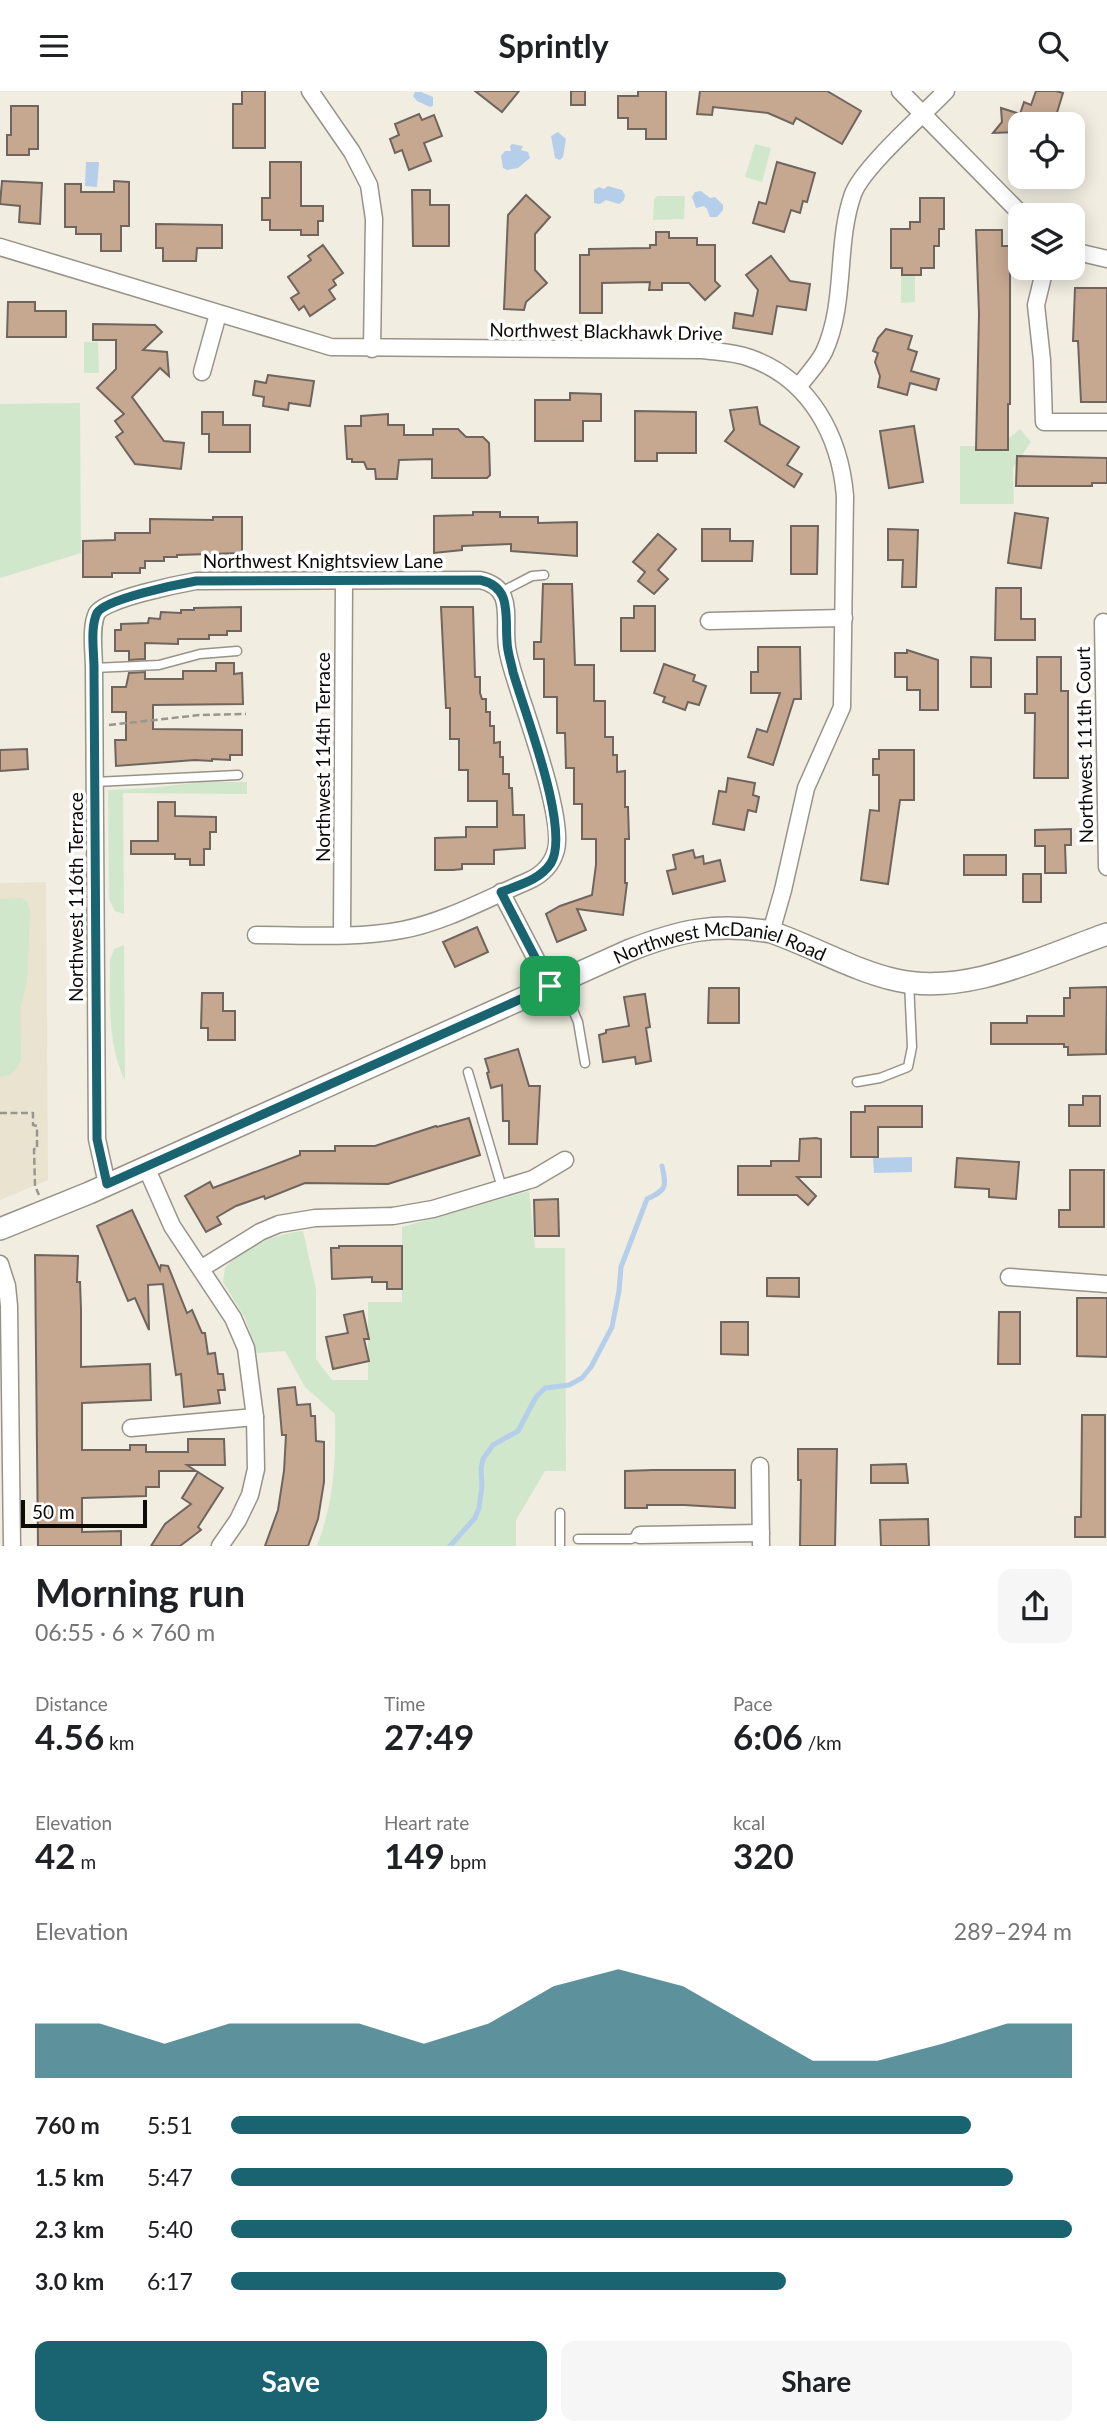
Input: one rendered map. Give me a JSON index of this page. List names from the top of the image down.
{
  "streets": {
    "street": [
      "Northwest Blackhawk Drive",
      "Northwest Knightsview Lane",
      "Northwest 111th Court",
      "Northwest 114th Terrace",
      "Northwest 116th Terrace",
      "Northwest McDaniel Road"
    ]
  },
  "crossings": [
    ["Northwest Blackhawk Drive", "Northwest McDaniel Road"],
    ["Northwest Knightsview Lane", "Northwest 114th Terrace"],
    ["Northwest Knightsview Lane", "Northwest 116th Terrace"],
    ["Northwest 116th Terrace", "Northwest McDaniel Road"]
  ],
  "scale_bar": "50 m",
  "page": {
    "header": "Sprintly",
    "scale": "50 m",
    "heading": ["Morning run", "06:55 · 6 × 760 m"],
    "stats": [
      ["Distance", "4.56 km"],
      ["Time", "27:49"],
      ["Pace", "6:06 /km"],
      ["Elevation", "42 m"],
      ["Heart rate", "149 bpm"],
      ["kcal", "320"]
    ],
    "chart": ["Elevation", "289–294 m"],
    "list": [
      {
        "name": "760 m",
        "note": "5:51"
      },
      {
        "name": "1.5 km",
        "note": "5:47"
      },
      {
        "name": "2.3 km",
        "note": "5:40"
      },
      {
        "name": "3.0 km",
        "note": "6:17"
      }
    ],
    "buttons": ["Save", "Share"]
  }
}
